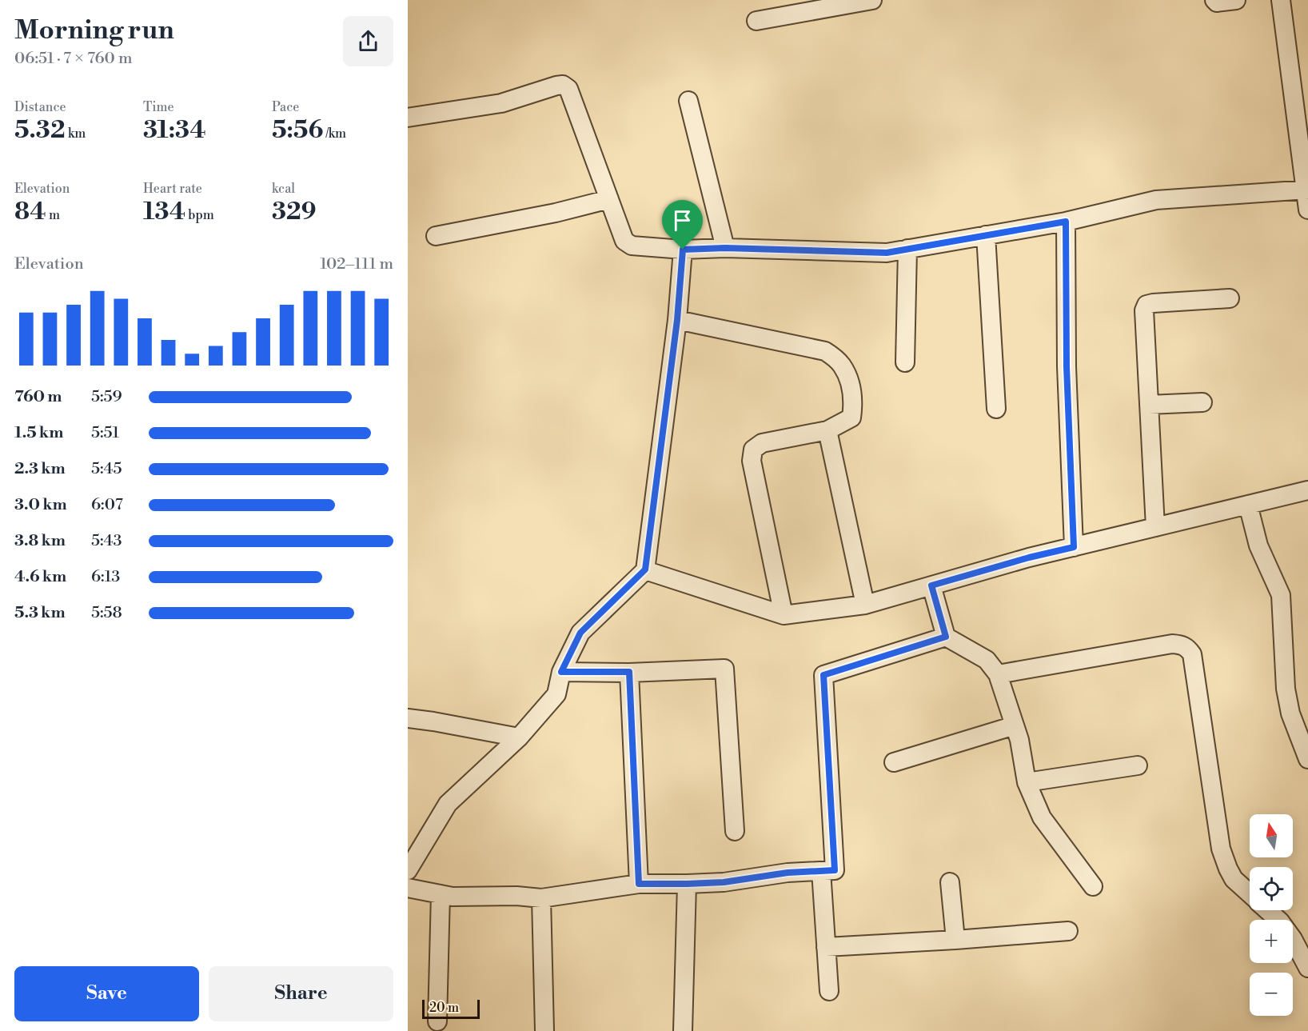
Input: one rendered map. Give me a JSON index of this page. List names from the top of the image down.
{
  "scale_bar": "20 m",
  "north": "top",
  "page": {
    "heading": ["Morning run", "06:51 · 7 × 760 m"],
    "stats": [
      ["Distance", "5.32 km"],
      ["Time", "31:34"],
      ["Pace", "5:56 /km"],
      ["Elevation", "84 m"],
      ["Heart rate", "134 bpm"],
      ["kcal", "329"]
    ],
    "chart": ["Elevation", "102–111 m"],
    "list": [
      {
        "name": "760 m",
        "note": "5:59"
      },
      {
        "name": "1.5 km",
        "note": "5:51"
      },
      {
        "name": "2.3 km",
        "note": "5:45"
      },
      {
        "name": "3.0 km",
        "note": "6:07"
      },
      {
        "name": "3.8 km",
        "note": "5:43"
      },
      {
        "name": "4.6 km",
        "note": "6:13"
      },
      {
        "name": "5.3 km",
        "note": "5:58"
      }
    ],
    "map_buttons": ["+", "−"],
    "buttons": ["Save", "Share"],
    "scale": "20 m"
  }
}
